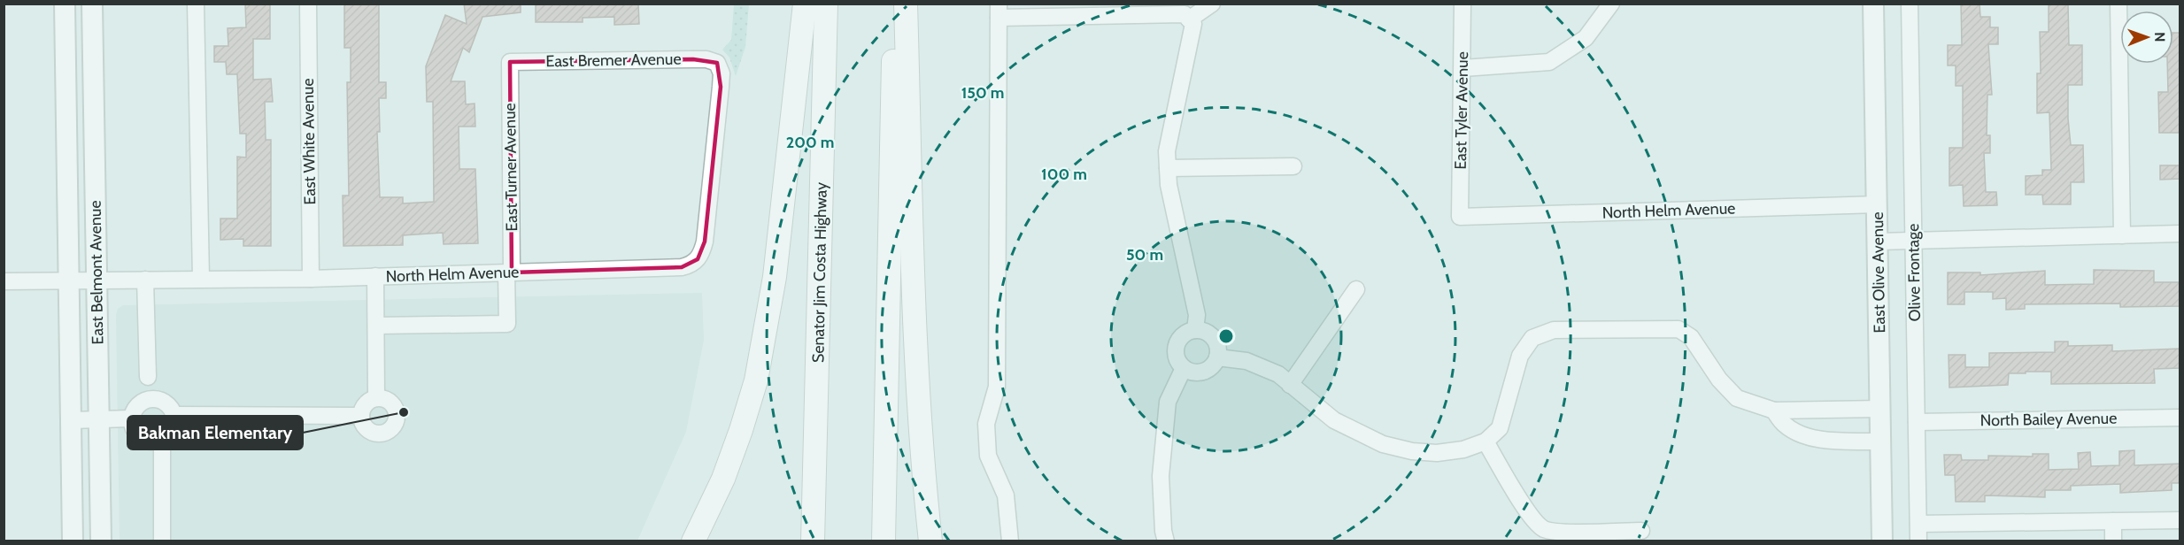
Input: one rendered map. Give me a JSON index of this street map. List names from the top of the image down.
{
  "streets": {
    "highway": ["Senator Jim Costa Highway"],
    "main road": ["East Belmont Avenue", "East Olive Avenue"],
    "street": [
      "East Bremer Avenue",
      "East Tyler Avenue",
      "East White Avenue",
      "East Turner Avenue",
      "North Helm Avenue",
      "Olive Frontage",
      "North Bailey Avenue"
    ]
  },
  "crossings": [
    ["East Bremer Avenue", "East Turner Avenue"],
    ["East Bremer Avenue", "North Helm Avenue"],
    ["East Tyler Avenue", "North Helm Avenue"],
    ["East White Avenue", "North Helm Avenue"],
    ["East Turner Avenue", "North Helm Avenue"],
    ["North Helm Avenue", "East Belmont Avenue"],
    ["North Helm Avenue", "East Olive Avenue"],
    ["Olive Frontage", "North Bailey Avenue"]
  ],
  "places": ["Bakman Elementary"],
  "north": "right",
  "rings": [
    "150 m",
    "200 m",
    "100 m",
    "50 m"
  ]
}
